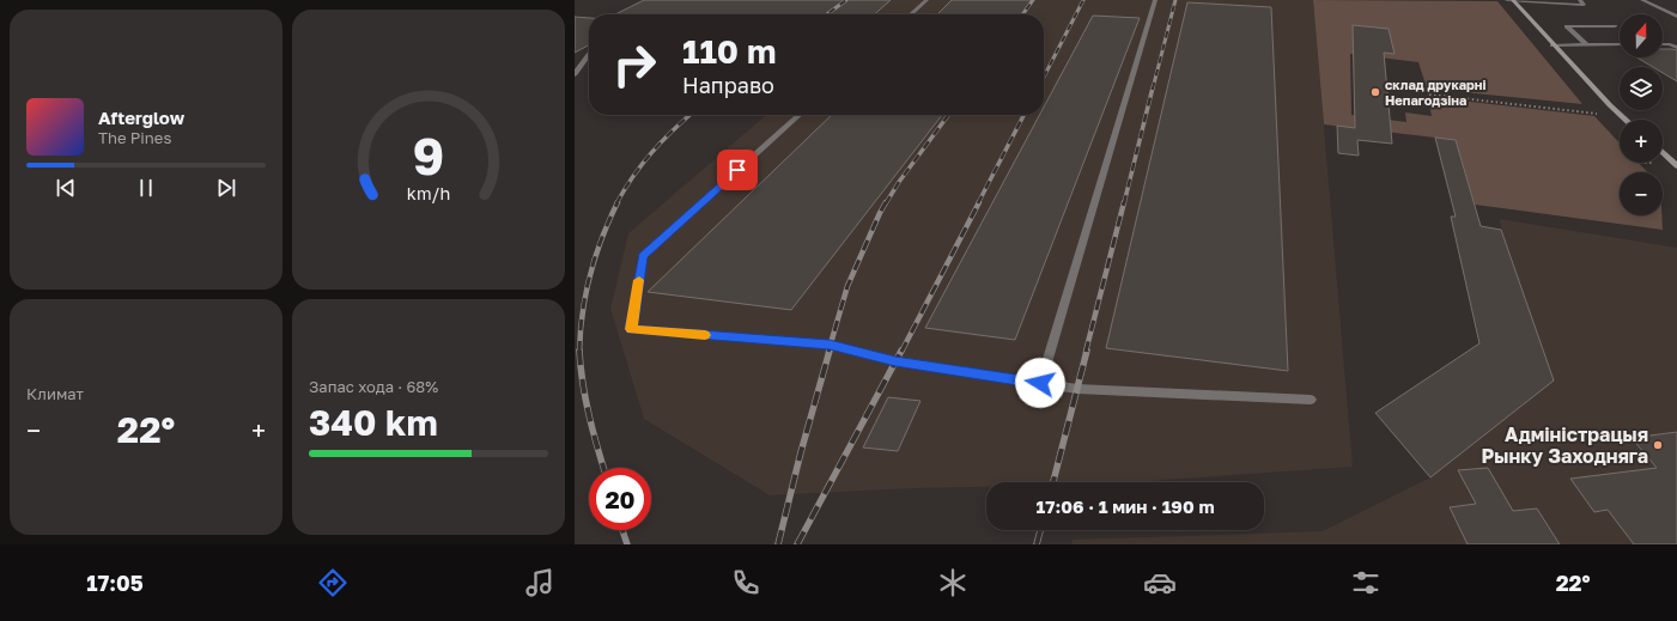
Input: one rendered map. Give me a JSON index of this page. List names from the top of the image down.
{
  "places": ["склад друкарні Непагодзіна", "Адміністрацыя Рынку Заходняга"],
  "north": "top",
  "page": {
    "map_buttons": ["+", "−"],
    "turn": ["110 m", "Направо"],
    "song": ["Afterglow", "The Pines"],
    "tile": [
      "Климат",
      ["Запас хода · 68%", "340 km"]
    ],
    "heat": ["−", "22°", "+"],
    "limit": "20",
    "trip": "17:06 · 1 мин · 190 m",
    "tabs": ["17:05", "22°"],
    "gauge": ["9", "km/h"]
  }
}
